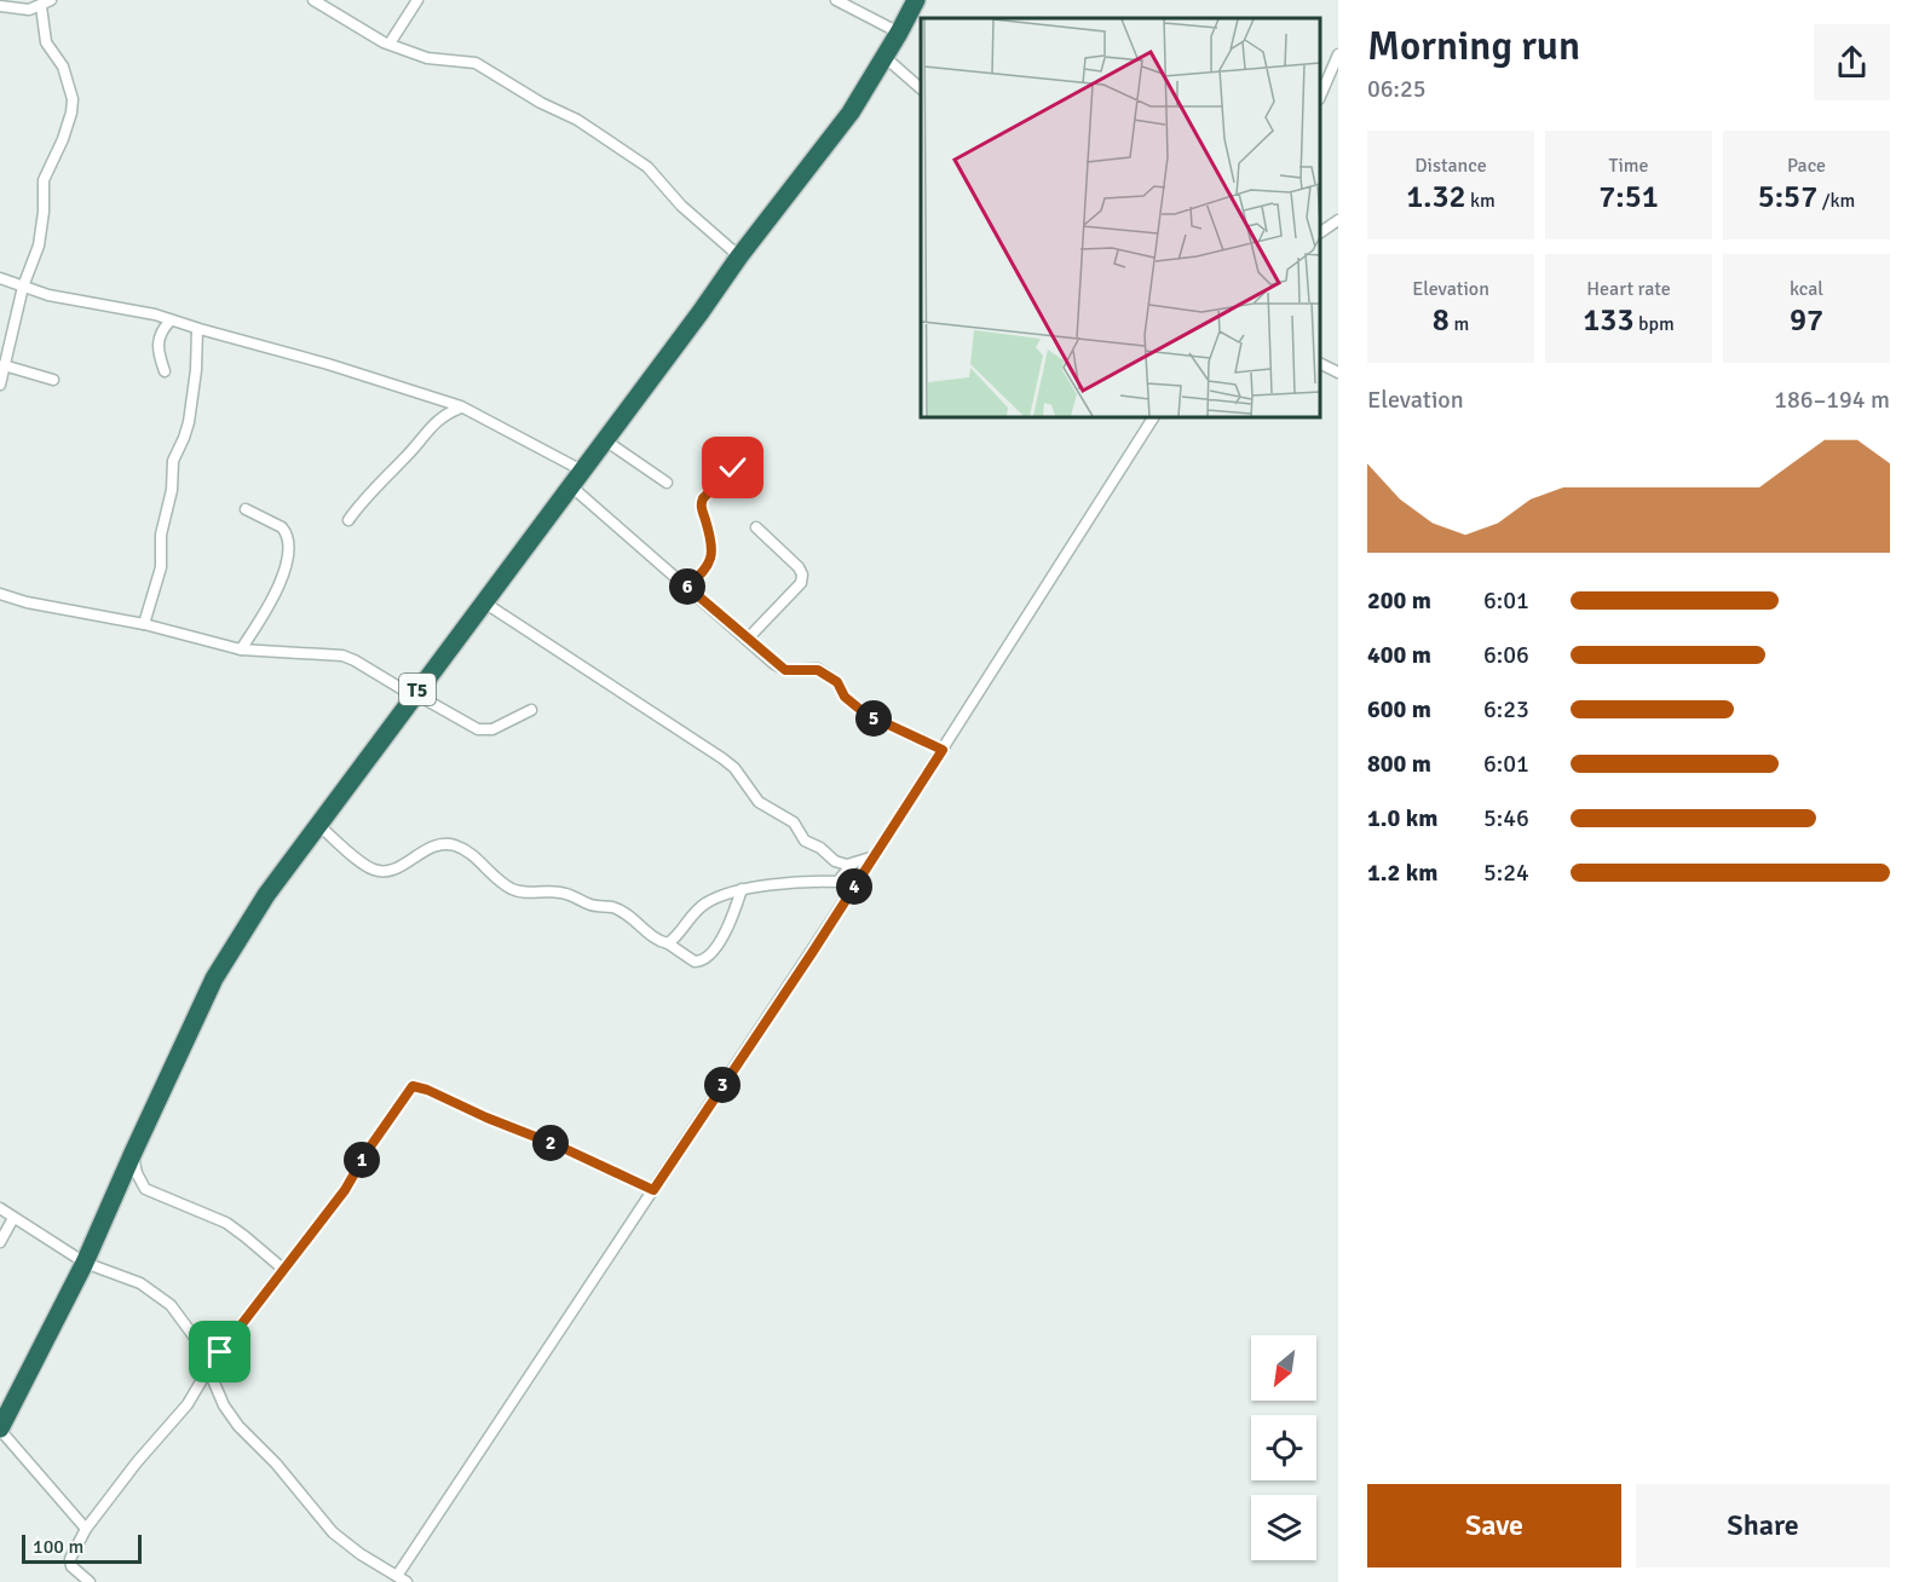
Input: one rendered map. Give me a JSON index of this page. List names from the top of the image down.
{
  "streets": {
    "highway": ["T5"]
  },
  "scale_bar": "100 m",
  "north": "bottom left",
  "page": {
    "heading": ["Morning run", "06:25"],
    "stats": [
      ["Distance", "1.32 km"],
      ["Time", "7:51"],
      ["Pace", "5:57 /km"],
      ["Elevation", "8 m"],
      ["Heart rate", "133 bpm"],
      ["kcal", "97"]
    ],
    "chart": ["Elevation", "186–194 m"],
    "pins": [
      "6",
      "5",
      "4",
      "3",
      "2",
      "1"
    ],
    "list": [
      {
        "name": "200 m",
        "note": "6:01"
      },
      {
        "name": "400 m",
        "note": "6:06"
      },
      {
        "name": "600 m",
        "note": "6:23"
      },
      {
        "name": "800 m",
        "note": "6:01"
      },
      {
        "name": "1.0 km",
        "note": "5:46"
      },
      {
        "name": "1.2 km",
        "note": "5:24"
      }
    ],
    "buttons": ["Save", "Share"],
    "scale": "100 m"
  }
}
